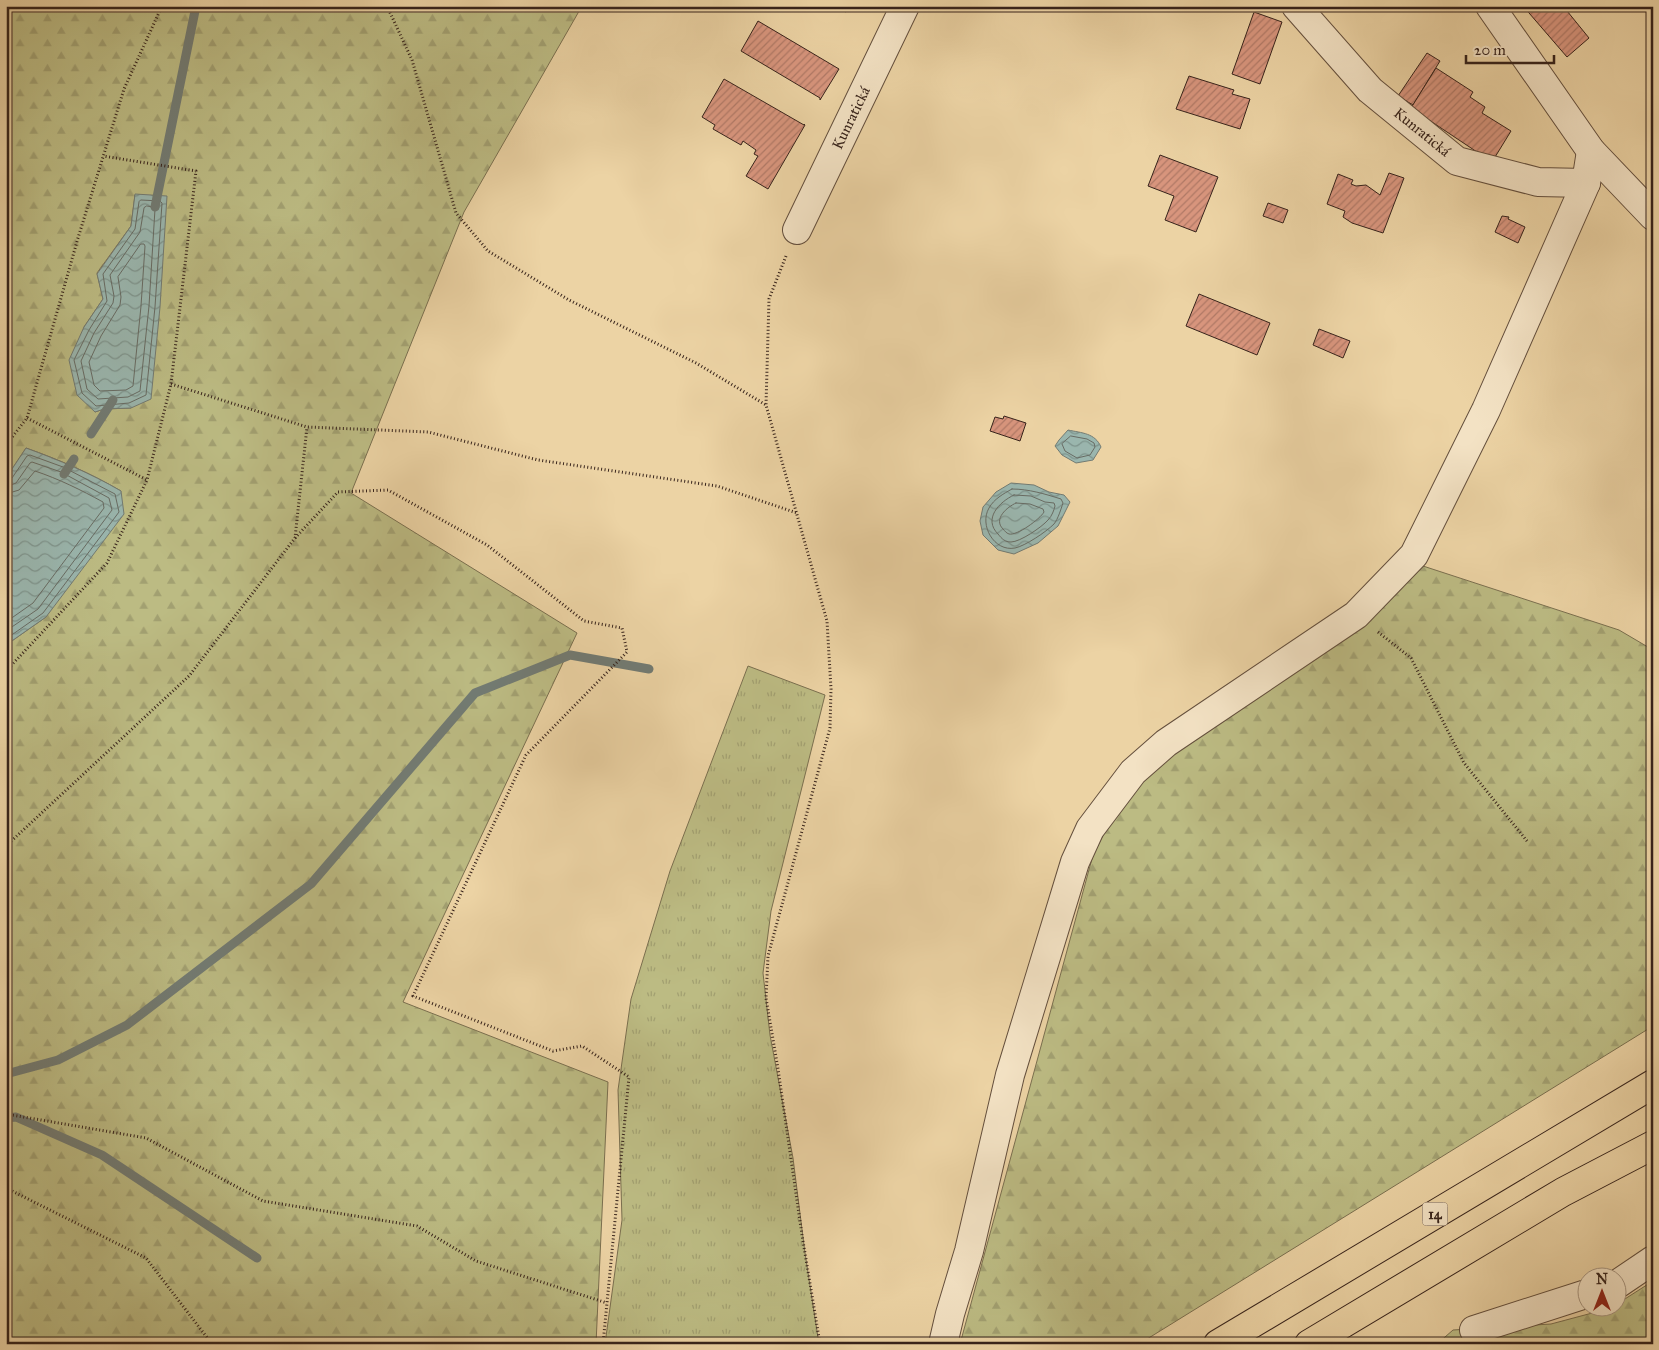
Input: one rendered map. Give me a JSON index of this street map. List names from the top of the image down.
{
  "streets": {
    "highway": ["14"],
    "street": ["Kunratická"]
  },
  "scale_bar": "20 m",
  "north": "top"
}
